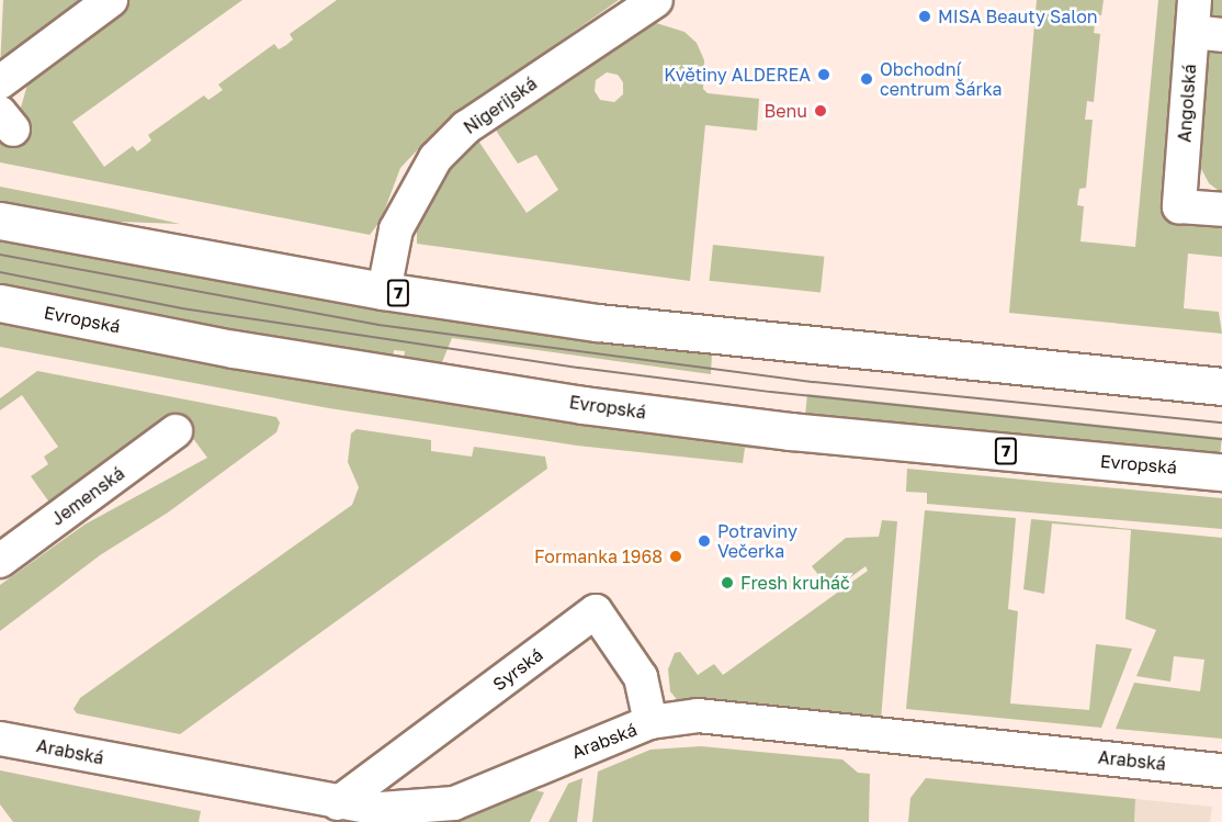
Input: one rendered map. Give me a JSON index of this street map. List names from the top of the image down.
{
  "streets": {
    "main road": ["7", "Evropská"],
    "street": [
      "Angolská",
      "Nigerijská",
      "Jemenská",
      "Syrská",
      "Arabská"
    ]
  },
  "crossings": [
    ["Nigerijská", "7"],
    ["Syrská", "Arabská"]
  ],
  "places": [
    "MISA Beauty Salon",
    "Květiny ALDEREA",
    "Obchodní centrum Šárka",
    "Benu",
    "Potraviny Večerka",
    "Formanka 1968",
    "Fresh kruháč"
  ]
}
